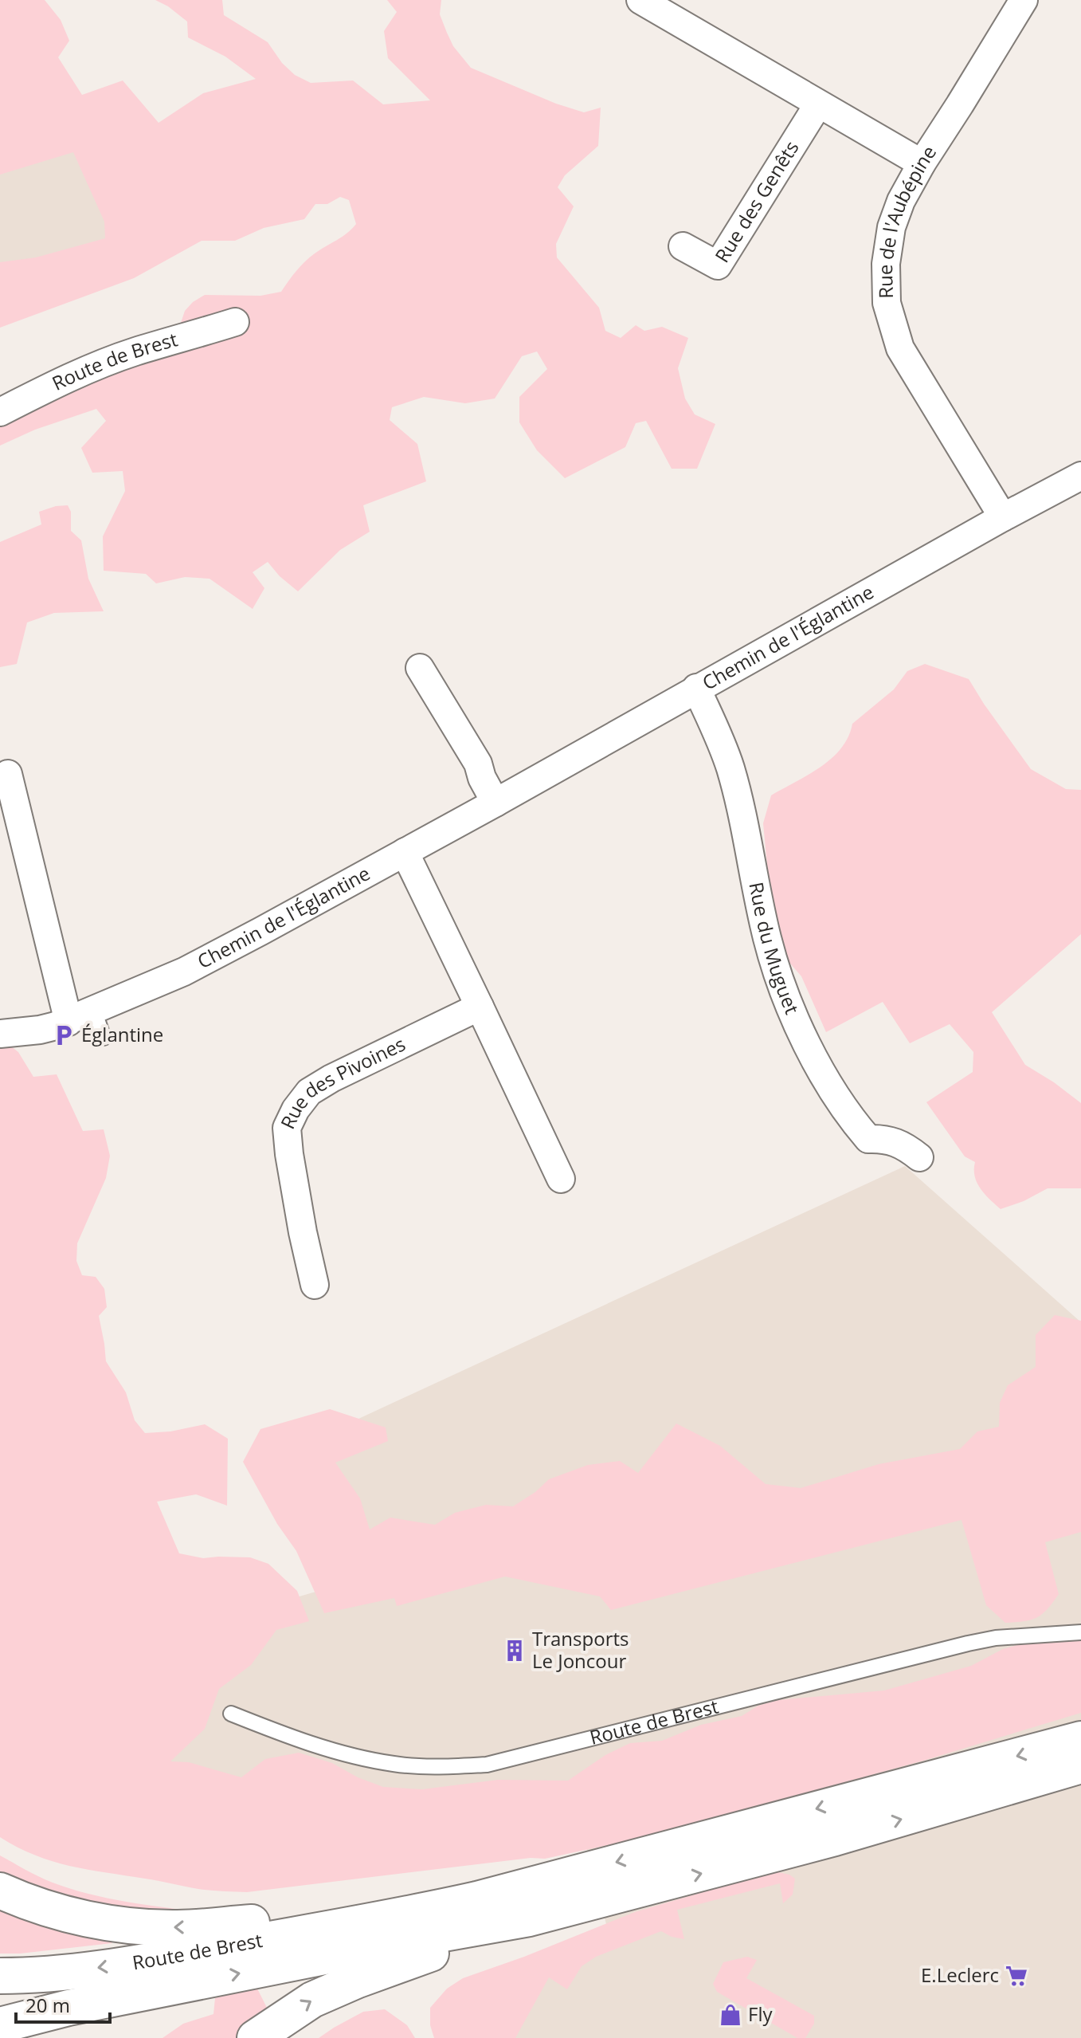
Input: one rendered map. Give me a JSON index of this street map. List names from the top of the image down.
{
  "streets": {
    "main road": ["Route de Brest"],
    "street": [
      "Rue des Genêts",
      "Rue de l'Aubépine",
      "Chemin de l'Églantine",
      "Rue du Muguet",
      "Rue des Pivoines"
    ]
  },
  "crossings": [
    ["Rue de l'Aubépine", "Chemin de l'Églantine"],
    ["Chemin de l'Églantine", "Rue du Muguet"]
  ],
  "places": {
    "parking": ["Églantine"],
    "building": ["Transports Le Joncour"],
    "supermarket": ["E.Leclerc"],
    "shop": ["Fly"]
  },
  "scale_bar": "20 m"
}
